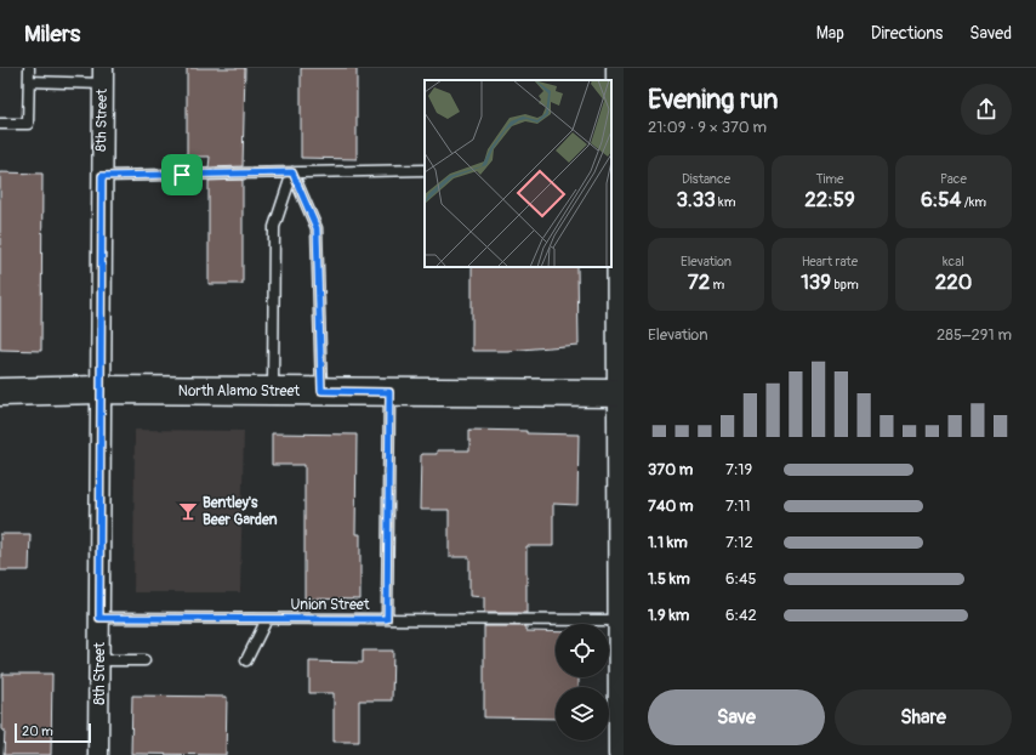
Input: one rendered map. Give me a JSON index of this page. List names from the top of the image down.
{
  "streets": {
    "street": ["8th Street", "North Alamo Street"],
    "lane": ["Union Street"]
  },
  "crossings": [
    ["8th Street", "North Alamo Street"],
    ["8th Street", "Union Street"]
  ],
  "places": {
    "bar": ["Bentley's Beer Garden"]
  },
  "scale_bar": "20 m",
  "page": {
    "header": "Milers",
    "nav": ["Map", "Directions", "Saved"],
    "heading": ["Evening run", "21:09 · 9 × 370 m"],
    "stats": [
      ["Distance", "3.33 km"],
      ["Time", "22:59"],
      ["Pace", "6:54 /km"],
      ["Elevation", "72 m"],
      ["Heart rate", "139 bpm"],
      ["kcal", "220"]
    ],
    "chart": ["Elevation", "285–291 m"],
    "list": [
      {
        "name": "370 m",
        "note": "7:19"
      },
      {
        "name": "740 m",
        "note": "7:11"
      },
      {
        "name": "1.1 km",
        "note": "7:12"
      },
      {
        "name": "1.5 km",
        "note": "6:45"
      },
      {
        "name": "1.9 km",
        "note": "6:42"
      }
    ],
    "buttons": ["Save", "Share"],
    "scale": "20 m"
  }
}
